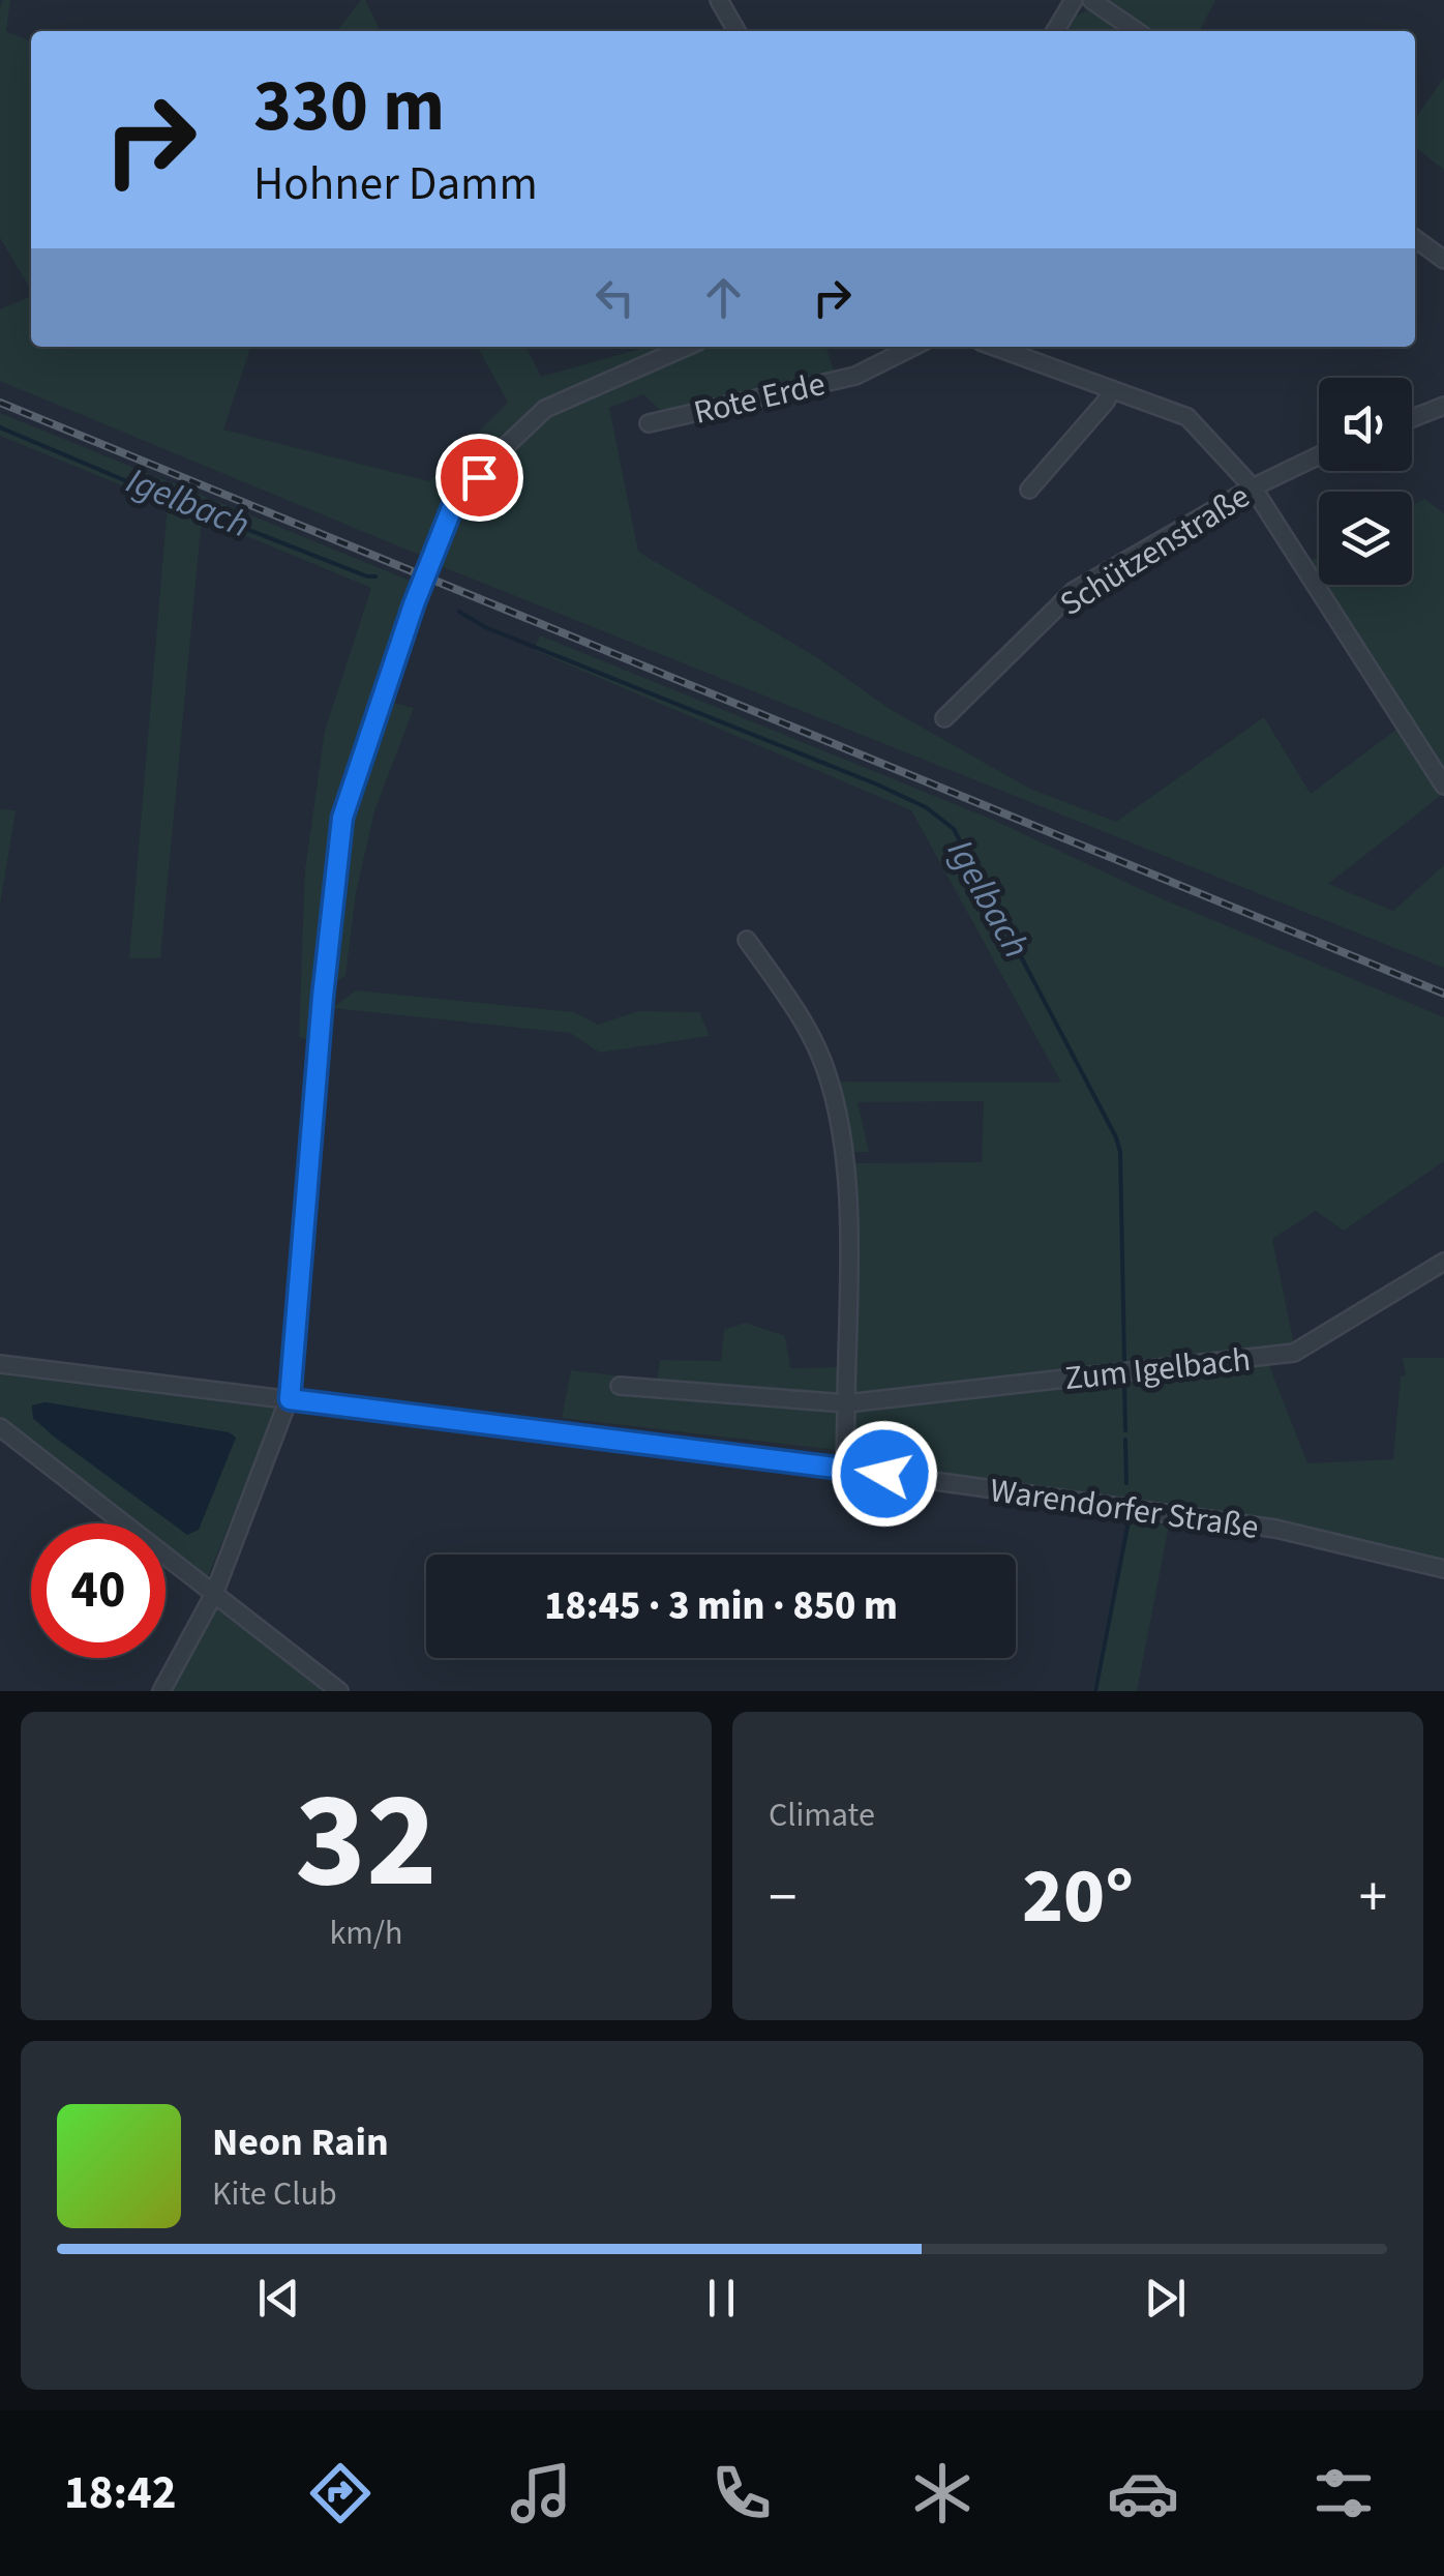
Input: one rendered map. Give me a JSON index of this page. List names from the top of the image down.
{
  "streets": {
    "street": [
      "Rote Erde",
      "Schützenstraße",
      "Zum Igelbach",
      "Warendorfer Straße"
    ]
  },
  "water": ["Igelbach"],
  "page": {
    "turn": ["330 m", "Hohner Damm"],
    "limit": "40",
    "trip": "18:45 · 3 min · 850 m",
    "tile": [
      ["32", "km/h"],
      "Climate"
    ],
    "heat": ["−", "20°", "+"],
    "song": ["Neon Rain", "Kite Club"],
    "tabs": "18:42"
  }
}
